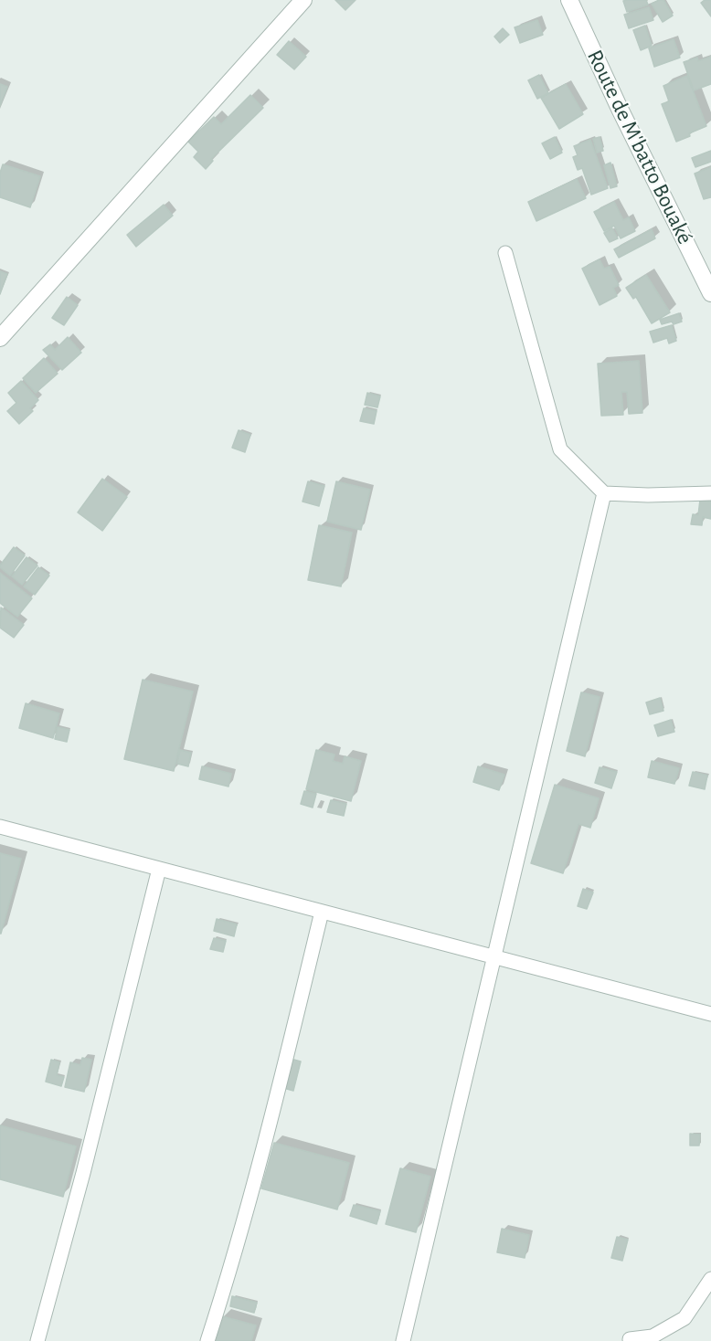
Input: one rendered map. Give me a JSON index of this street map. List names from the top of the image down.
{
  "streets": {
    "street": ["Route de M'batto Bouaké"]
  }
}
